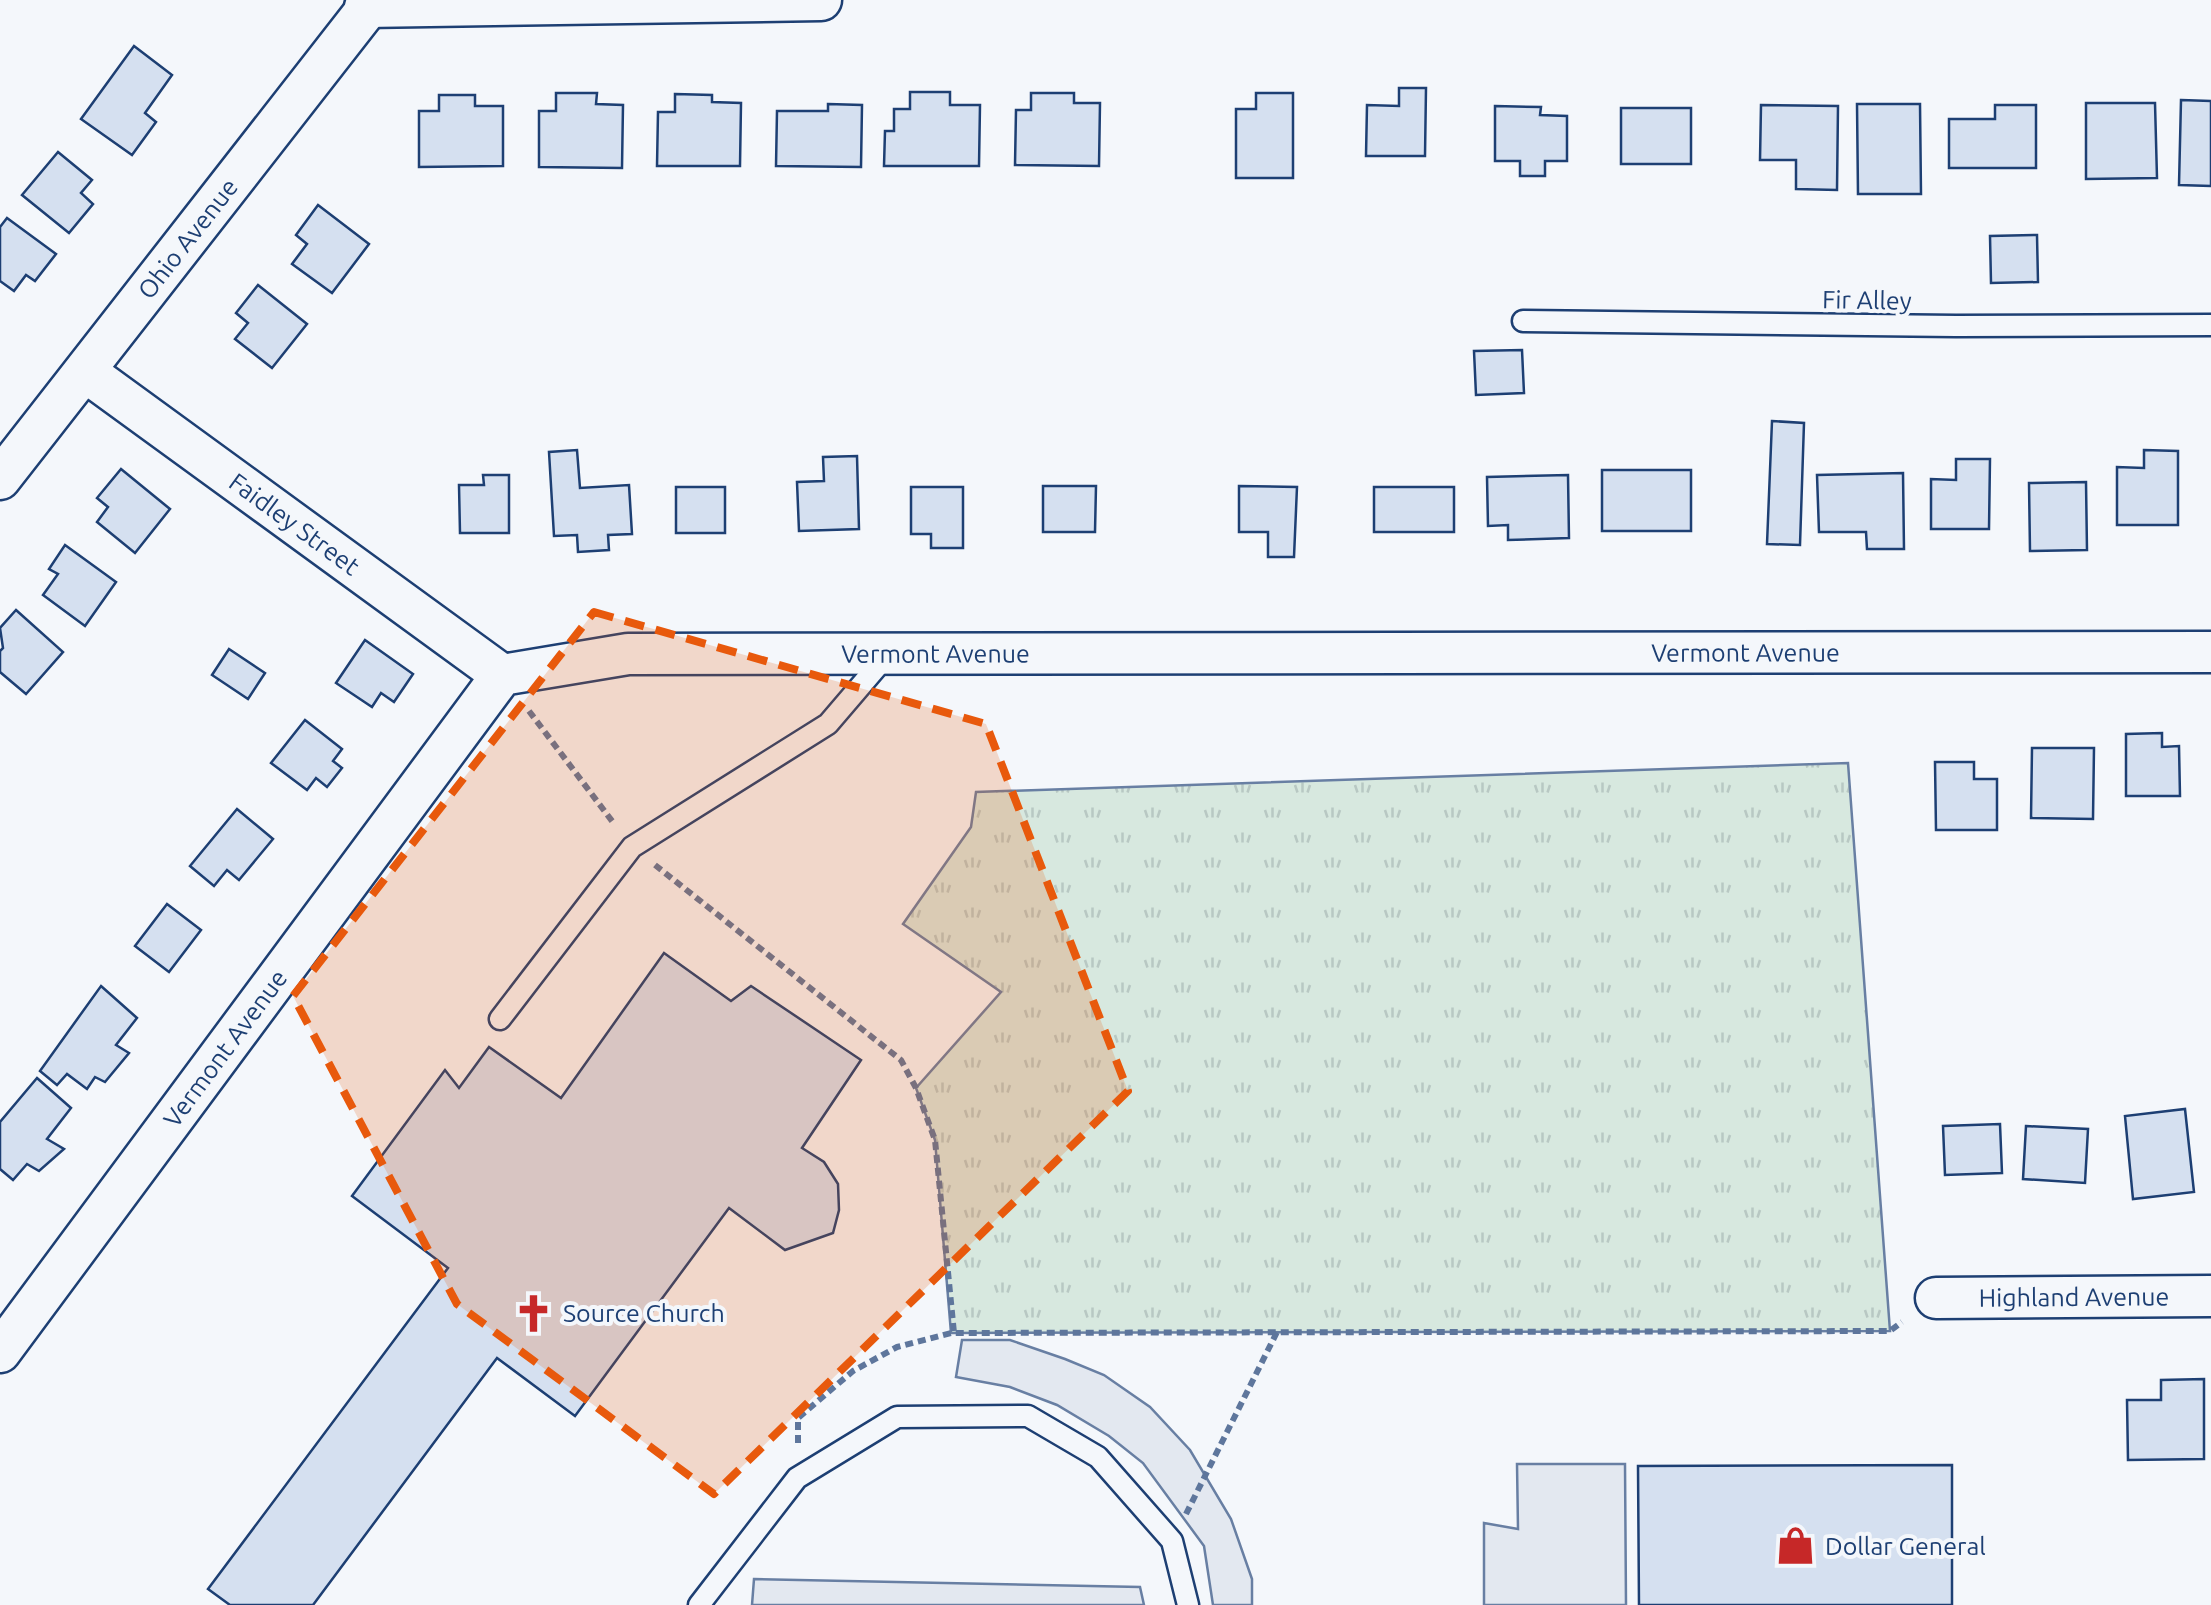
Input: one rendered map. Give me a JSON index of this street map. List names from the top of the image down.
{
  "streets": {
    "street": [
      "Ohio Avenue",
      "Faidley Street",
      "Vermont Avenue",
      "Highland Avenue"
    ],
    "lane": ["Fir Alley"]
  },
  "crossings": [
    ["Ohio Avenue", "Faidley Street"],
    ["Faidley Street", "Vermont Avenue"]
  ],
  "places": {
    "church": ["Source Church"],
    "shop": ["Dollar General"]
  }
}
